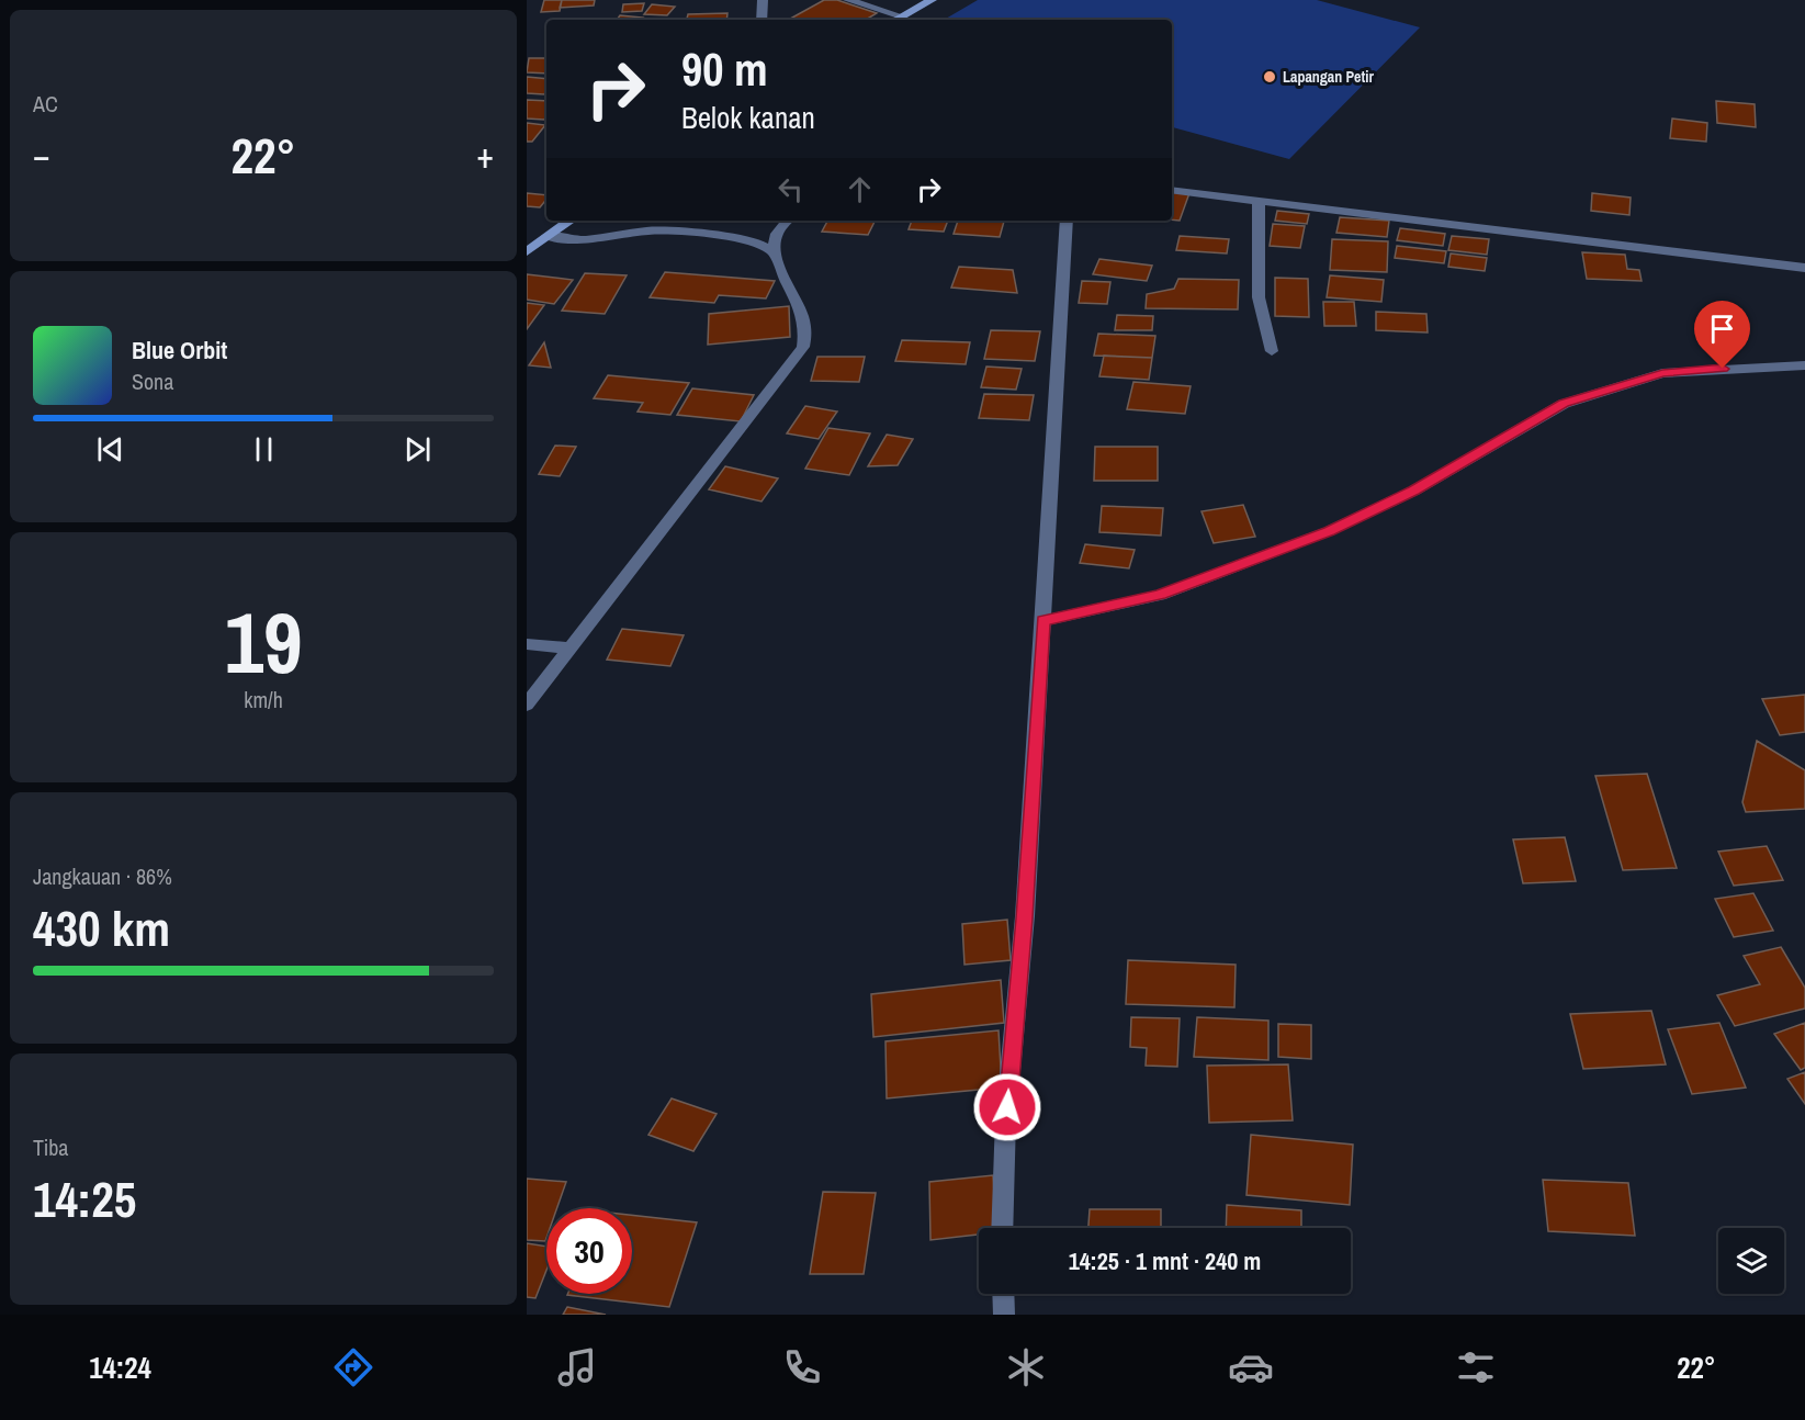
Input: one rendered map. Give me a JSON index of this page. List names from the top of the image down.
{
  "places": ["Lapangan Petir"],
  "page": {
    "tile": [
      "AC",
      ["19", "km/h"],
      ["Jangkauan · 86%", "430 km"],
      ["Tiba", "14:25"]
    ],
    "turn": ["90 m", "Belok kanan"],
    "heat": ["−", "22°", "+"],
    "song": ["Blue Orbit", "Sona"],
    "limit": "30",
    "trip": "14:25 · 1 mnt · 240 m",
    "tabs": ["14:24", "22°"]
  }
}
